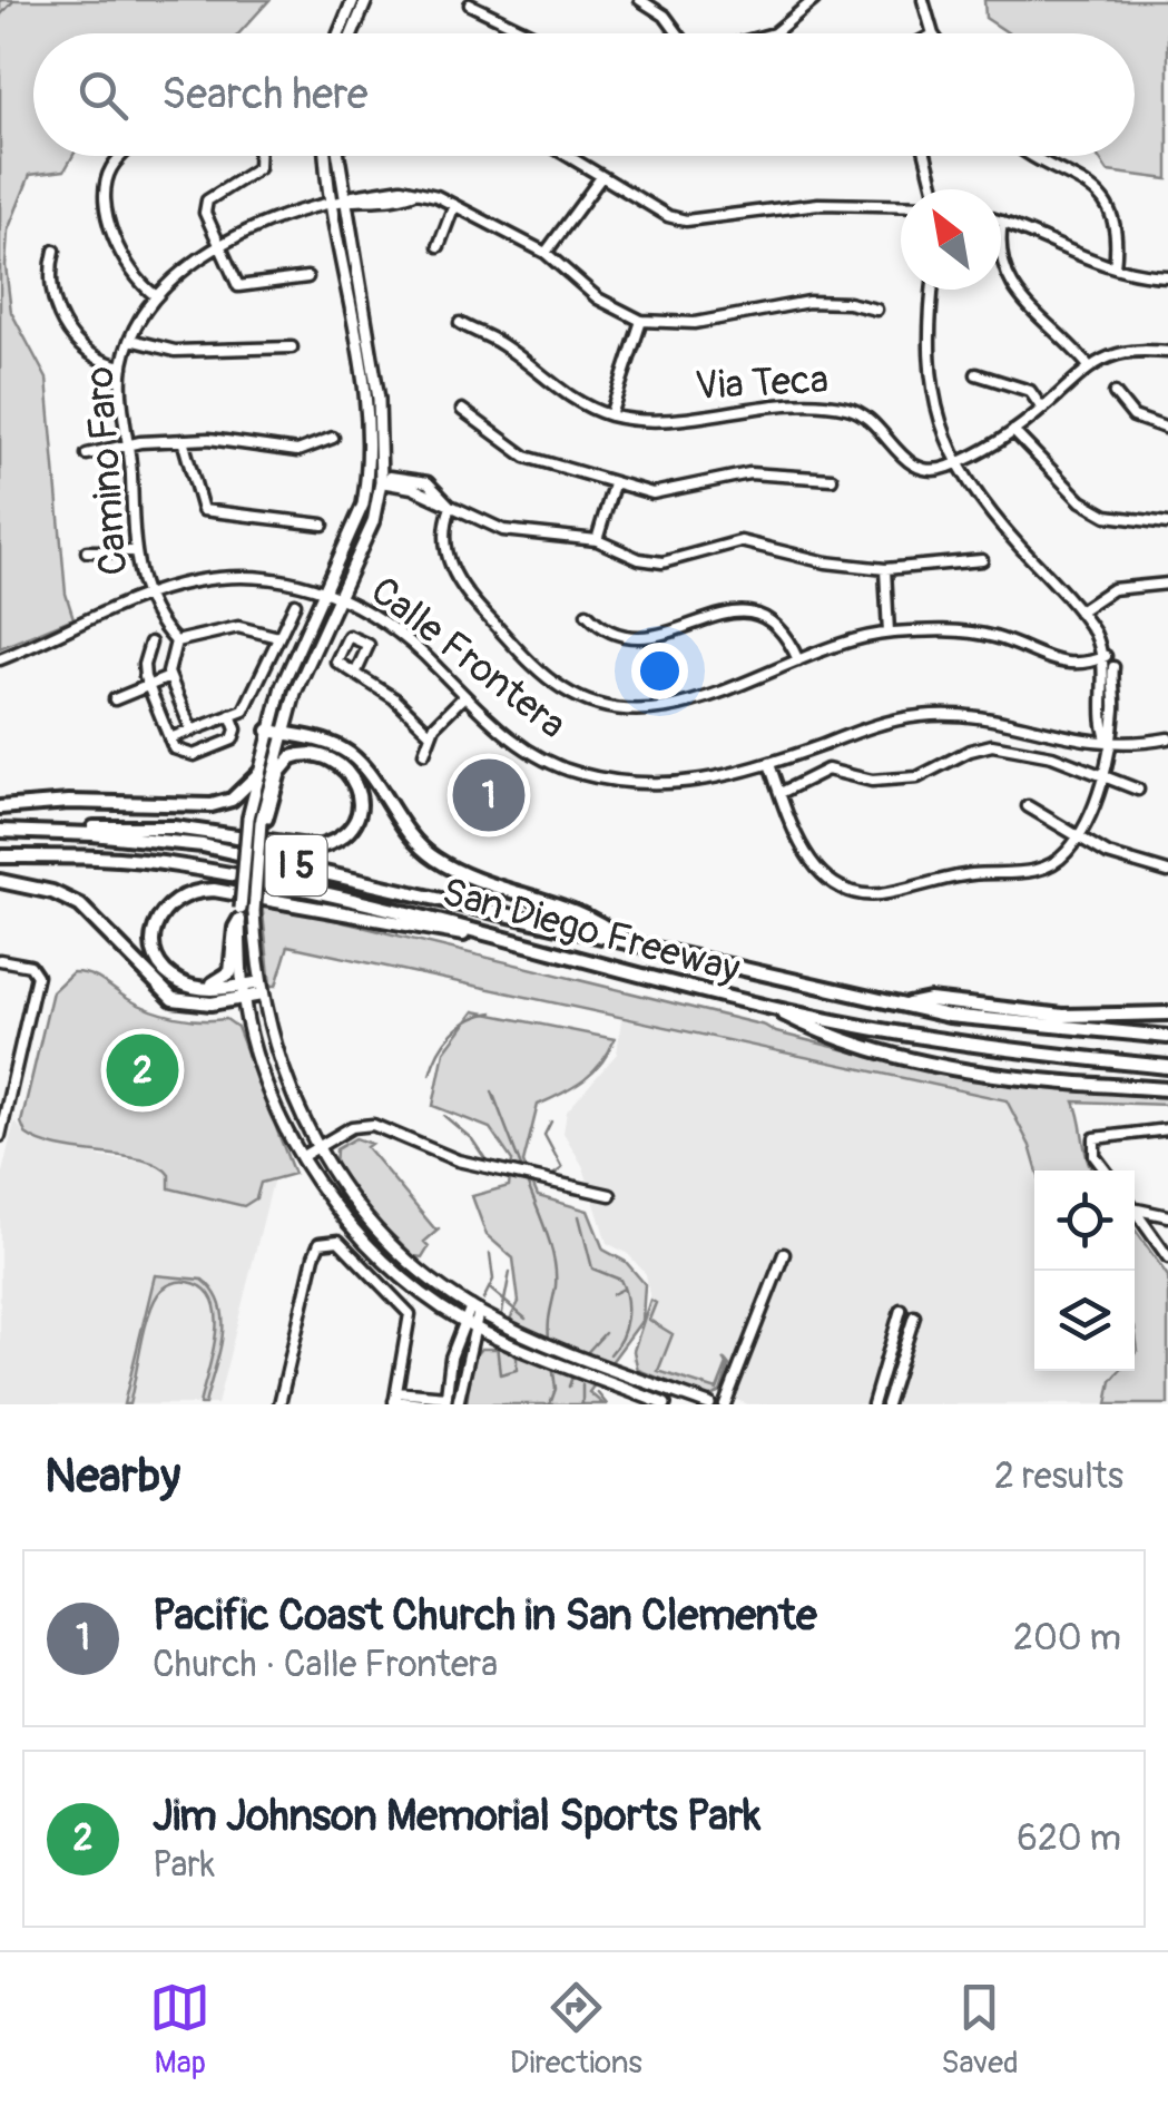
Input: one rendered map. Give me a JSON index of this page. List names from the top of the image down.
{
  "streets": {
    "highway": ["I 5", "San Diego Freeway"],
    "street": ["Via Teca", "Camino Faro", "Calle Frontera"]
  },
  "crossings": [
    ["Camino Faro", "Calle Frontera"]
  ],
  "north": "top left",
  "page": {
    "search": "Search here",
    "pins": ["1", "2"],
    "heading": ["Nearby", "2 results"],
    "list": [
      {
        "mark": "1",
        "name": "Pacific Coast Church in San Clemente",
        "note": "Church · Calle Frontera",
        "value": "200 m"
      },
      {
        "mark": "2",
        "name": "Jim Johnson Memorial Sports Park",
        "note": "Park",
        "value": "620 m"
      }
    ],
    "nav": ["Map", "Directions", "Saved"]
  }
}
